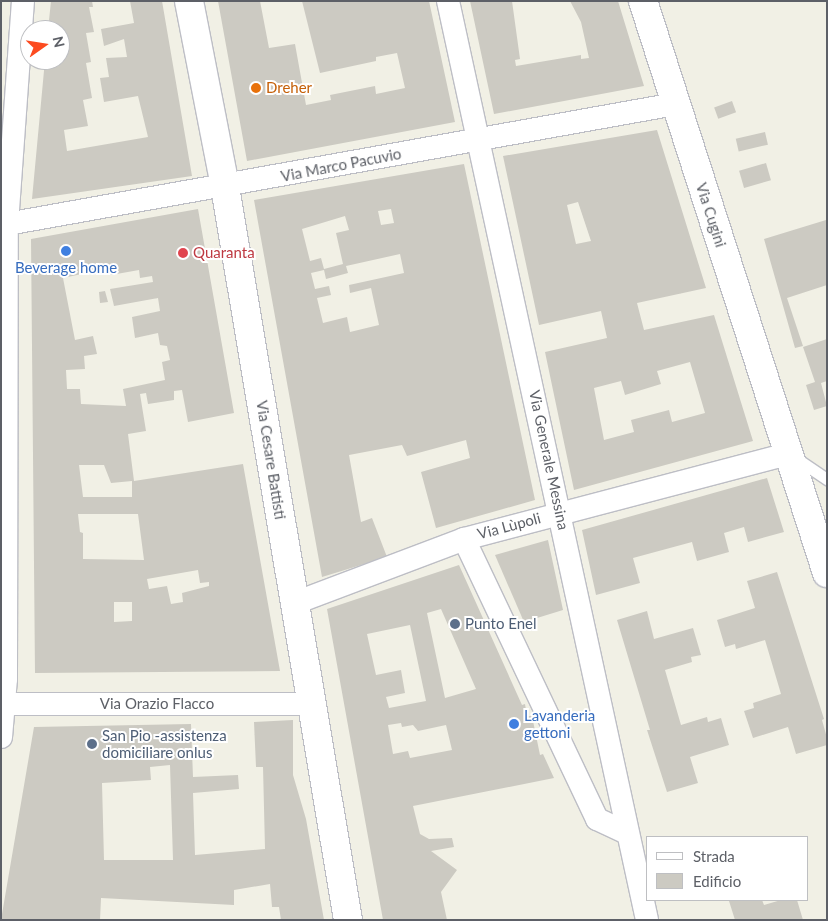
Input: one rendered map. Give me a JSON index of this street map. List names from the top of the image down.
{
  "streets": {
    "main road": ["Via Cugini", "Via Cesare Battisti"],
    "street": [
      "Via Marco Pacuvio",
      "Via Generale Messina",
      "Via Lùpoli",
      "Via Orazio Flacco"
    ]
  },
  "crossings": [
    ["Via Marco Pacuvio", "Via Cugini"],
    ["Via Marco Pacuvio", "Via Cesare Battisti"],
    ["Via Marco Pacuvio", "Via Generale Messina"],
    ["Via Cugini", "Via Lùpoli"],
    ["Via Cesare Battisti", "Via Lùpoli"],
    ["Via Cesare Battisti", "Via Orazio Flacco"],
    ["Via Generale Messina", "Via Lùpoli"]
  ],
  "places": [
    "Dreher",
    "Beverage home",
    "Quaranta",
    "Punto Enel",
    "Lavanderia gettoni",
    "San Pio -assistenza domiciliare onlus"
  ],
  "legend": ["Strada", "Edificio"],
  "north": "right"
}
